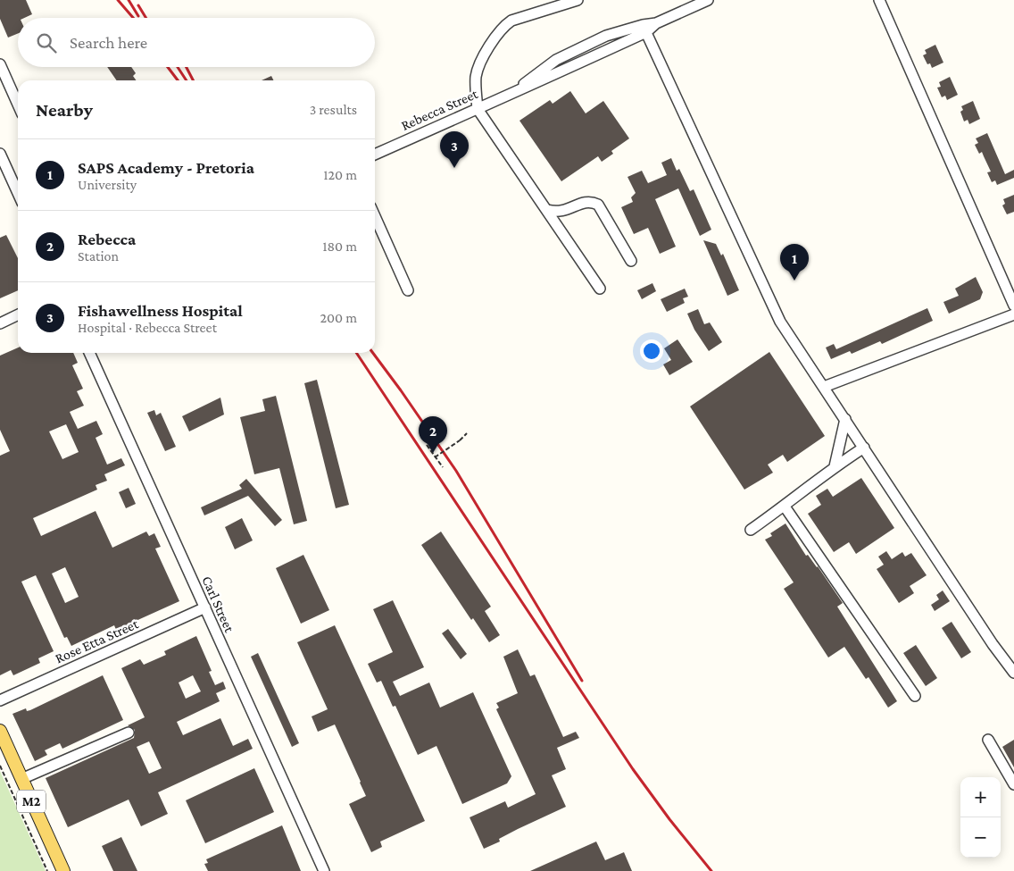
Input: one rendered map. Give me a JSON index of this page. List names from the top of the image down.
{
  "streets": {
    "main road": ["M2"],
    "street": ["Rebecca Street", "Carl Street", "Rose Etta Street"]
  },
  "crossings": [
    ["Carl Street", "Rose Etta Street"]
  ],
  "page": {
    "search": "Search here",
    "heading": ["Nearby", "3 results"],
    "pins": ["3", "1", "2"],
    "list": [
      {
        "mark": "1",
        "name": "SAPS Academy - Pretoria",
        "note": "University",
        "value": "120 m"
      },
      {
        "mark": "2",
        "name": "Rebecca",
        "note": "Station",
        "value": "180 m"
      },
      {
        "mark": "3",
        "name": "Fishawellness Hospital",
        "note": "Hospital · Rebecca Street",
        "value": "200 m"
      }
    ],
    "map_buttons": ["+", "−"]
  }
}
